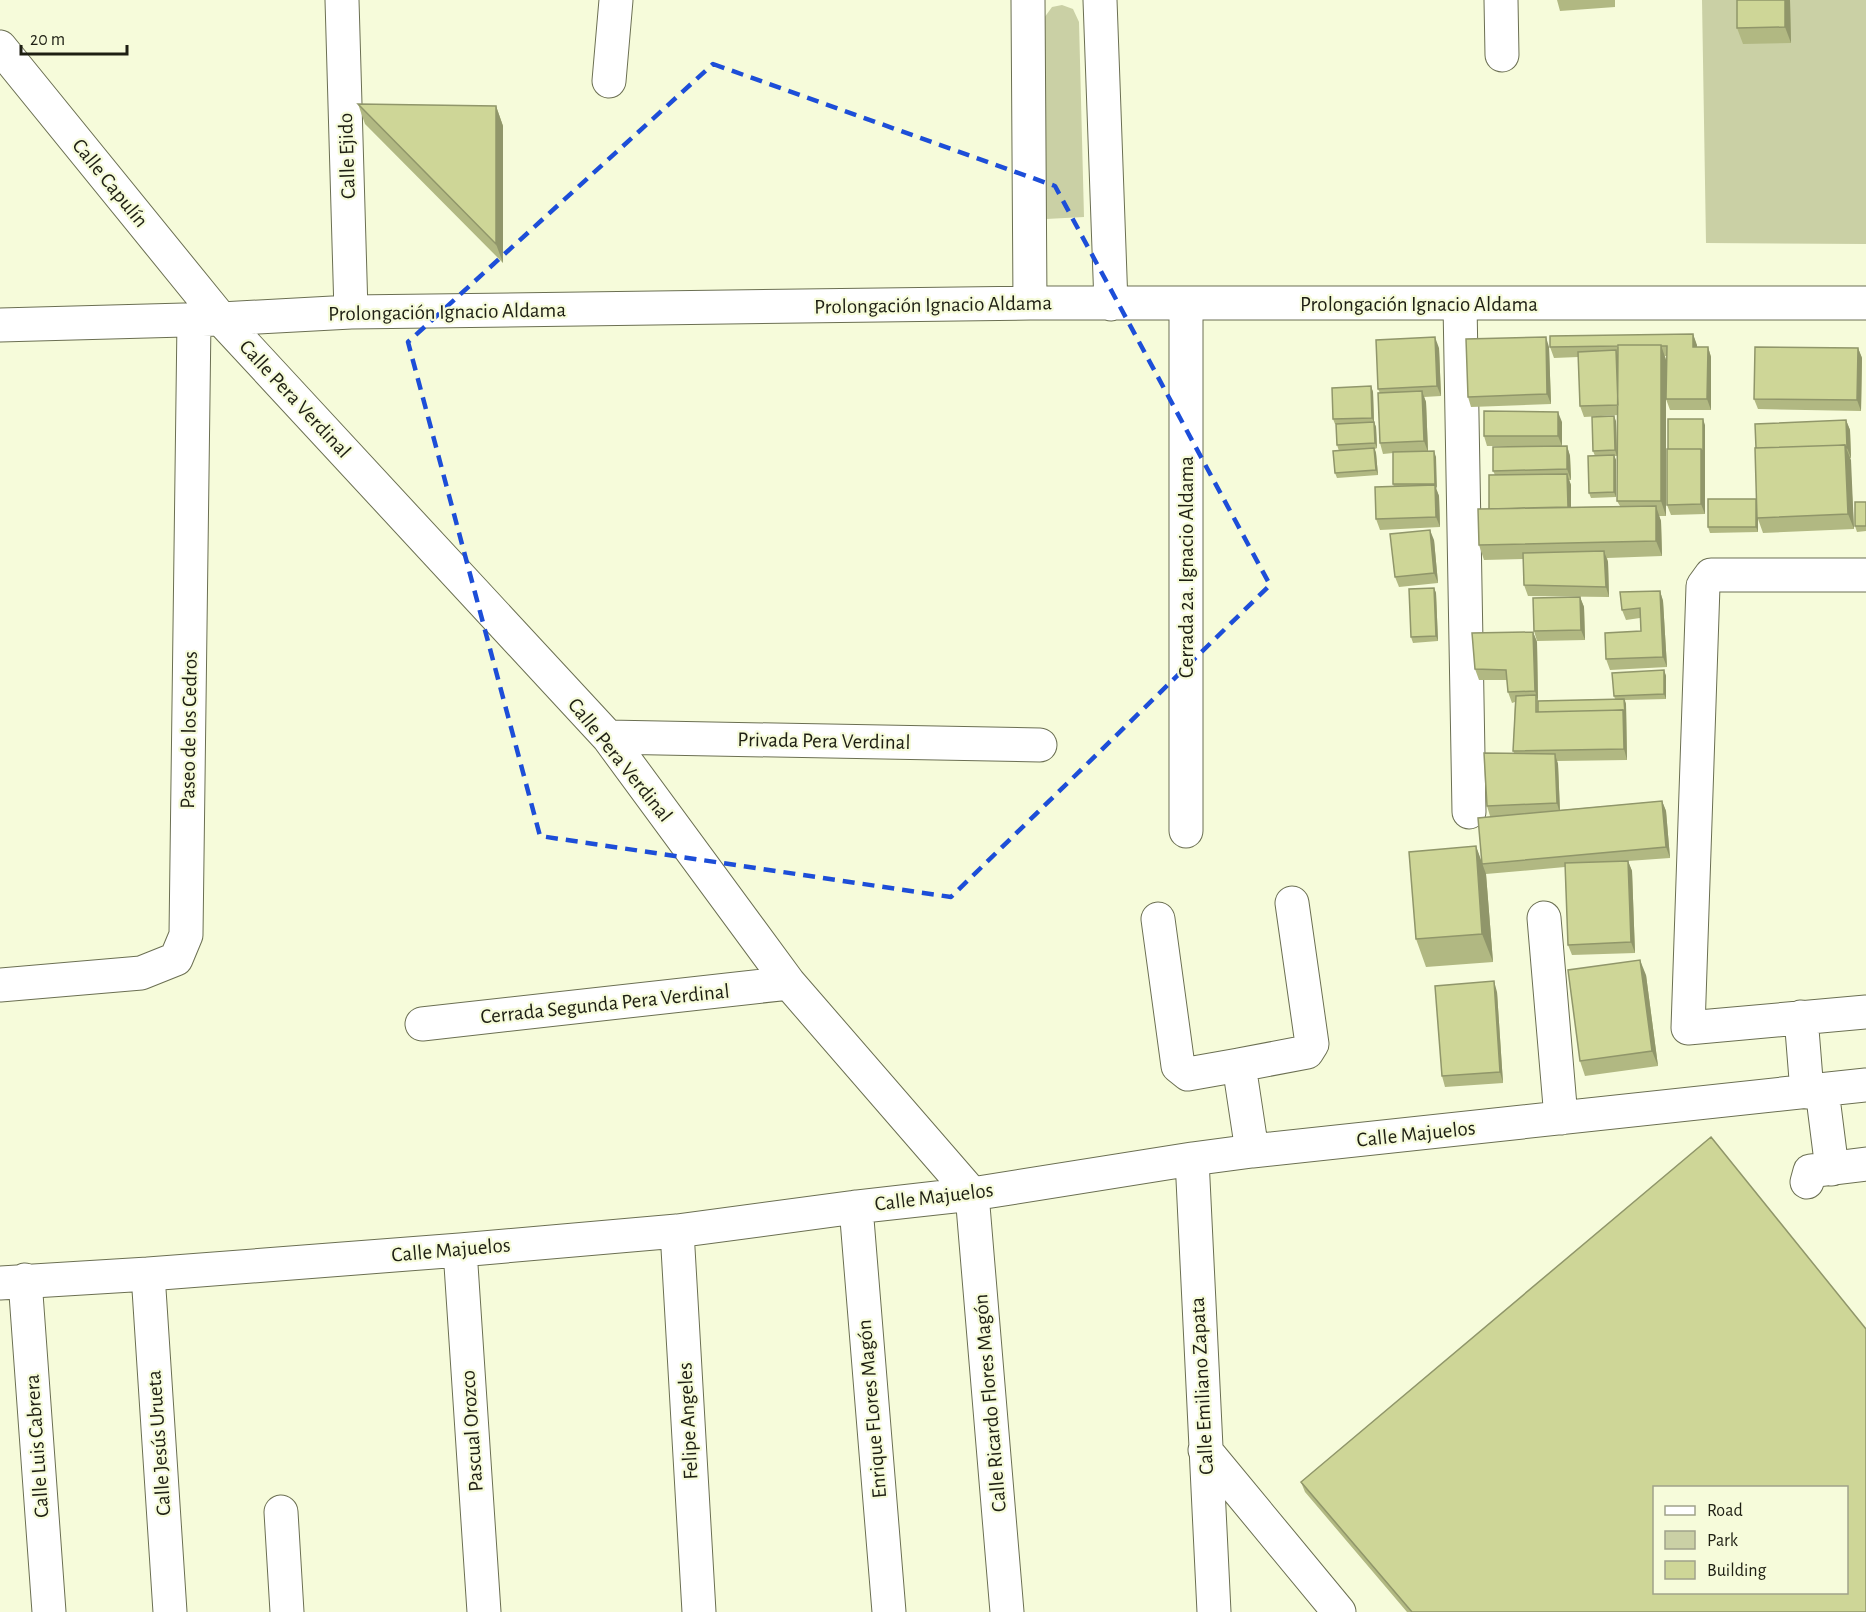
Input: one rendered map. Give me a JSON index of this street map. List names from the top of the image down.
{
  "streets": {
    "street": [
      "Calle Ejido",
      "Calle Capulín",
      "Prolongación Ignacio Aldama",
      "Calle Pera Verdinal",
      "Cerrada 2a. Ignacio Aldama",
      "Paseo de los Cedros",
      "Privada Pera Verdinal",
      "Cerrada Segunda Pera Verdinal",
      "Calle Majuelos",
      "Calle Emiliano Zapata",
      "Calle Ricardo Flores Magón",
      "Enrique FLores Magón",
      "Felipe Angeles",
      "Pascual Orozco",
      "Calle Jesús Urueta",
      "Calle Luis Cabrera"
    ]
  },
  "crossings": [
    ["Calle Ejido", "Prolongación Ignacio Aldama"],
    ["Calle Capulín", "Prolongación Ignacio Aldama"],
    ["Calle Capulín", "Calle Pera Verdinal"],
    ["Calle Capulín", "Paseo de los Cedros"],
    ["Prolongación Ignacio Aldama", "Calle Pera Verdinal"],
    ["Prolongación Ignacio Aldama", "Cerrada 2a. Ignacio Aldama"],
    ["Prolongación Ignacio Aldama", "Paseo de los Cedros"],
    ["Calle Pera Verdinal", "Paseo de los Cedros"],
    ["Calle Pera Verdinal", "Privada Pera Verdinal"],
    ["Calle Pera Verdinal", "Cerrada Segunda Pera Verdinal"],
    ["Calle Pera Verdinal", "Calle Majuelos"],
    ["Calle Pera Verdinal", "Calle Ricardo Flores Magón"],
    ["Calle Majuelos", "Calle Emiliano Zapata"],
    ["Calle Majuelos", "Calle Ricardo Flores Magón"],
    ["Calle Majuelos", "Enrique FLores Magón"],
    ["Calle Majuelos", "Felipe Angeles"],
    ["Calle Majuelos", "Pascual Orozco"],
    ["Calle Majuelos", "Calle Jesús Urueta"],
    ["Calle Majuelos", "Calle Luis Cabrera"]
  ],
  "legend": ["Road", "Park", "Building"],
  "scale_bar": "20 m"
}
